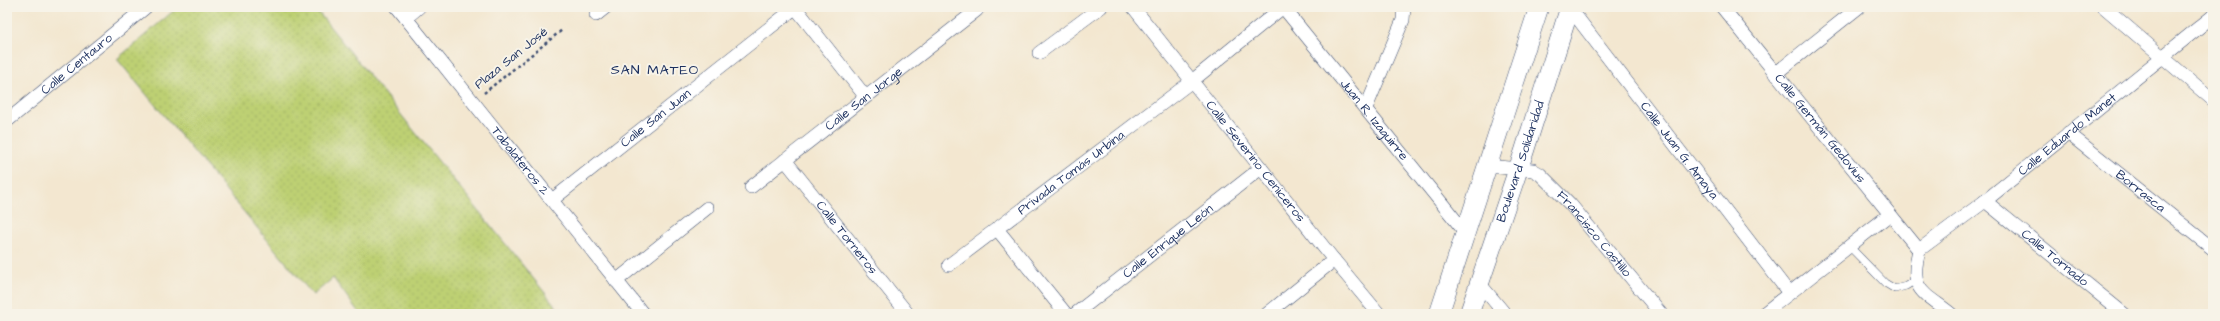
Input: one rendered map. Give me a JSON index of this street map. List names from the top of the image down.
{
  "streets": {
    "main road": ["Boulevard Solidaridad"],
    "street": [
      "Calle Centauro",
      "Calle San Jorge",
      "Calle San Juan",
      "Juan R. Izaguirre",
      "Calle Germán Gedovius",
      "Calle Eduardo Manet",
      "Calle Juan G. Amaya",
      "Tabalateros 2",
      "Calle Severino Ceniceros",
      "Privada Tomás Urbina",
      "Borrasca",
      "Francisco Castillo",
      "Calle Torneros",
      "Calle Enrique León",
      "Calle Tornado"
    ],
    "path": ["Plaza San José"]
  },
  "crossings": [
    ["Plaza San José", "Tabalateros 2"],
    ["Calle San Jorge", "Calle Torneros"],
    ["Calle San Juan", "Tabalateros 2"],
    ["Juan R. Izaguirre", "Privada Tomás Urbina"],
    ["Calle Germán Gedovius", "Calle Eduardo Manet"],
    ["Calle Eduardo Manet", "Borrasca"],
    ["Calle Eduardo Manet", "Calle Tornado"],
    ["Calle Juan G. Amaya", "Boulevard Solidaridad"],
    ["Calle Severino Ceniceros", "Privada Tomás Urbina"],
    ["Calle Severino Ceniceros", "Calle Enrique León"],
    ["Boulevard Solidaridad", "Francisco Castillo"]
  ],
  "districts": ["SAN MATEO"]
}
